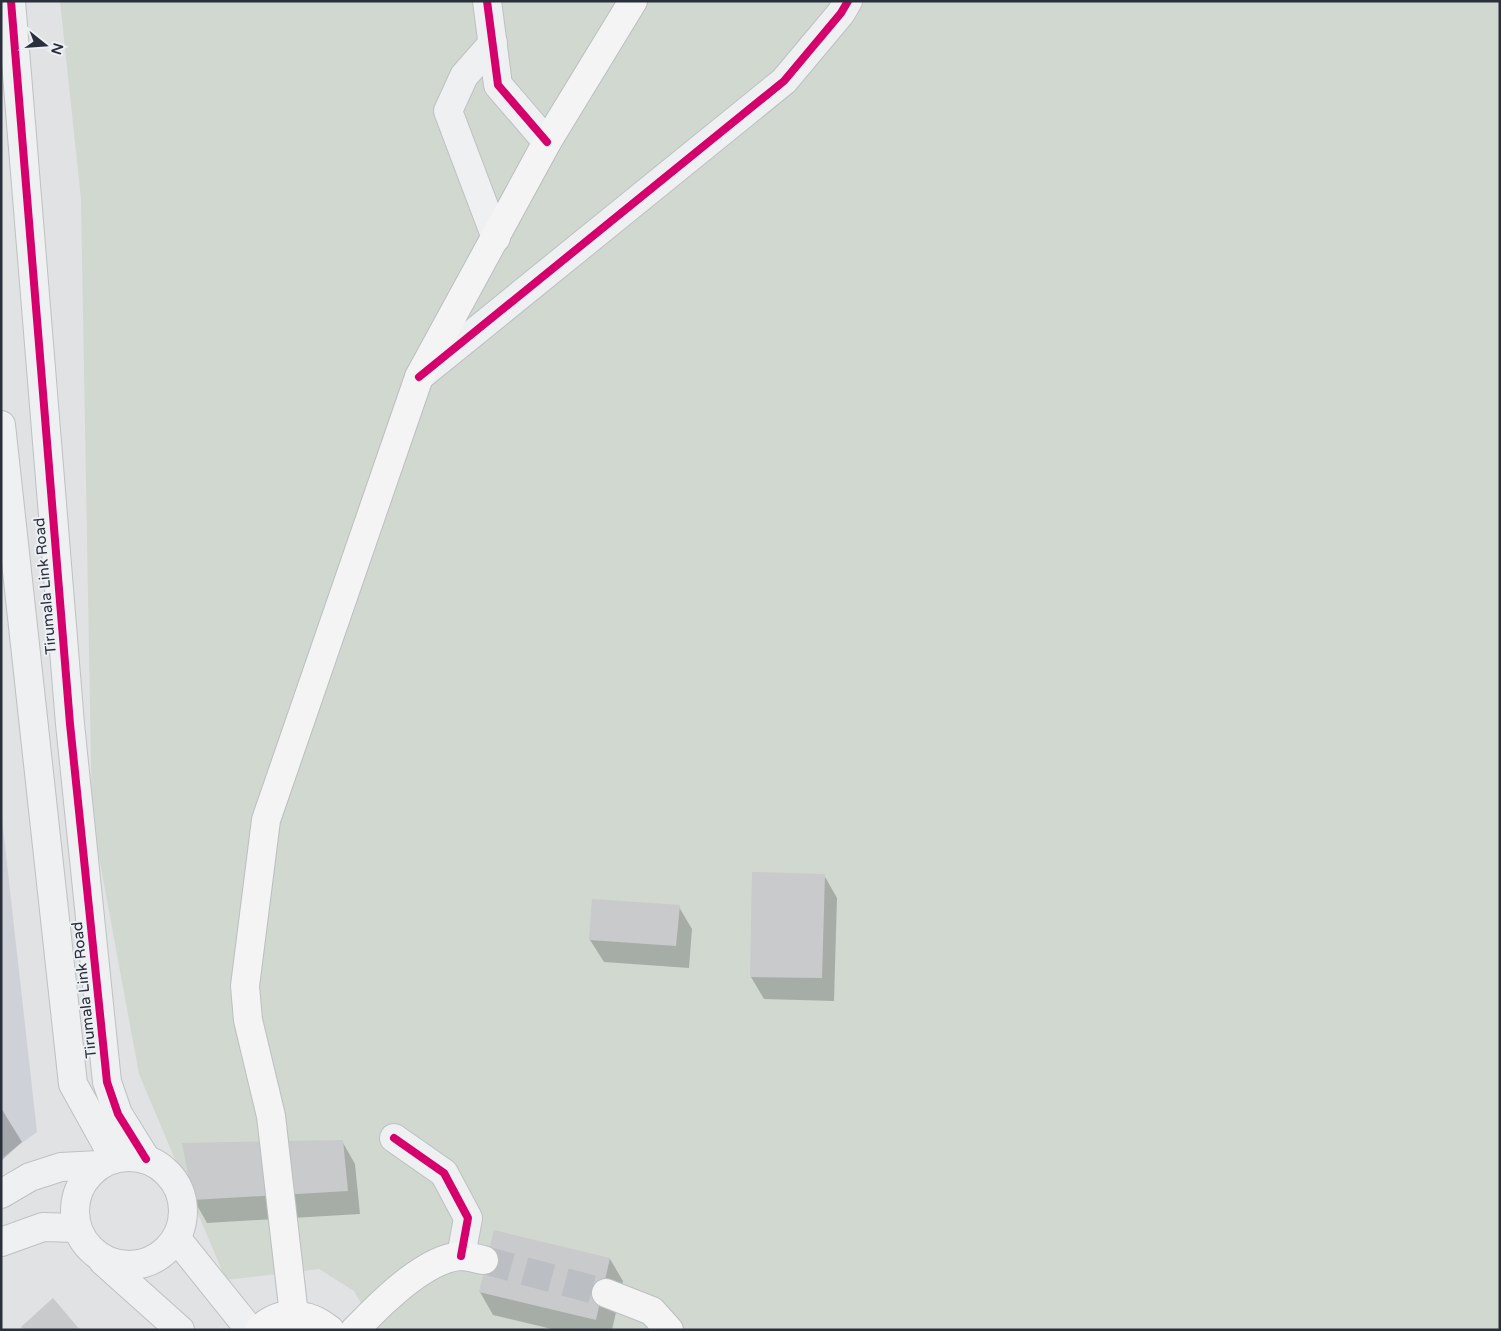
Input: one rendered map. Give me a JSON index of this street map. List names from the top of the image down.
{
  "streets": {
    "street": ["Tirumala Link Road"]
  },
  "north": "right"
}
